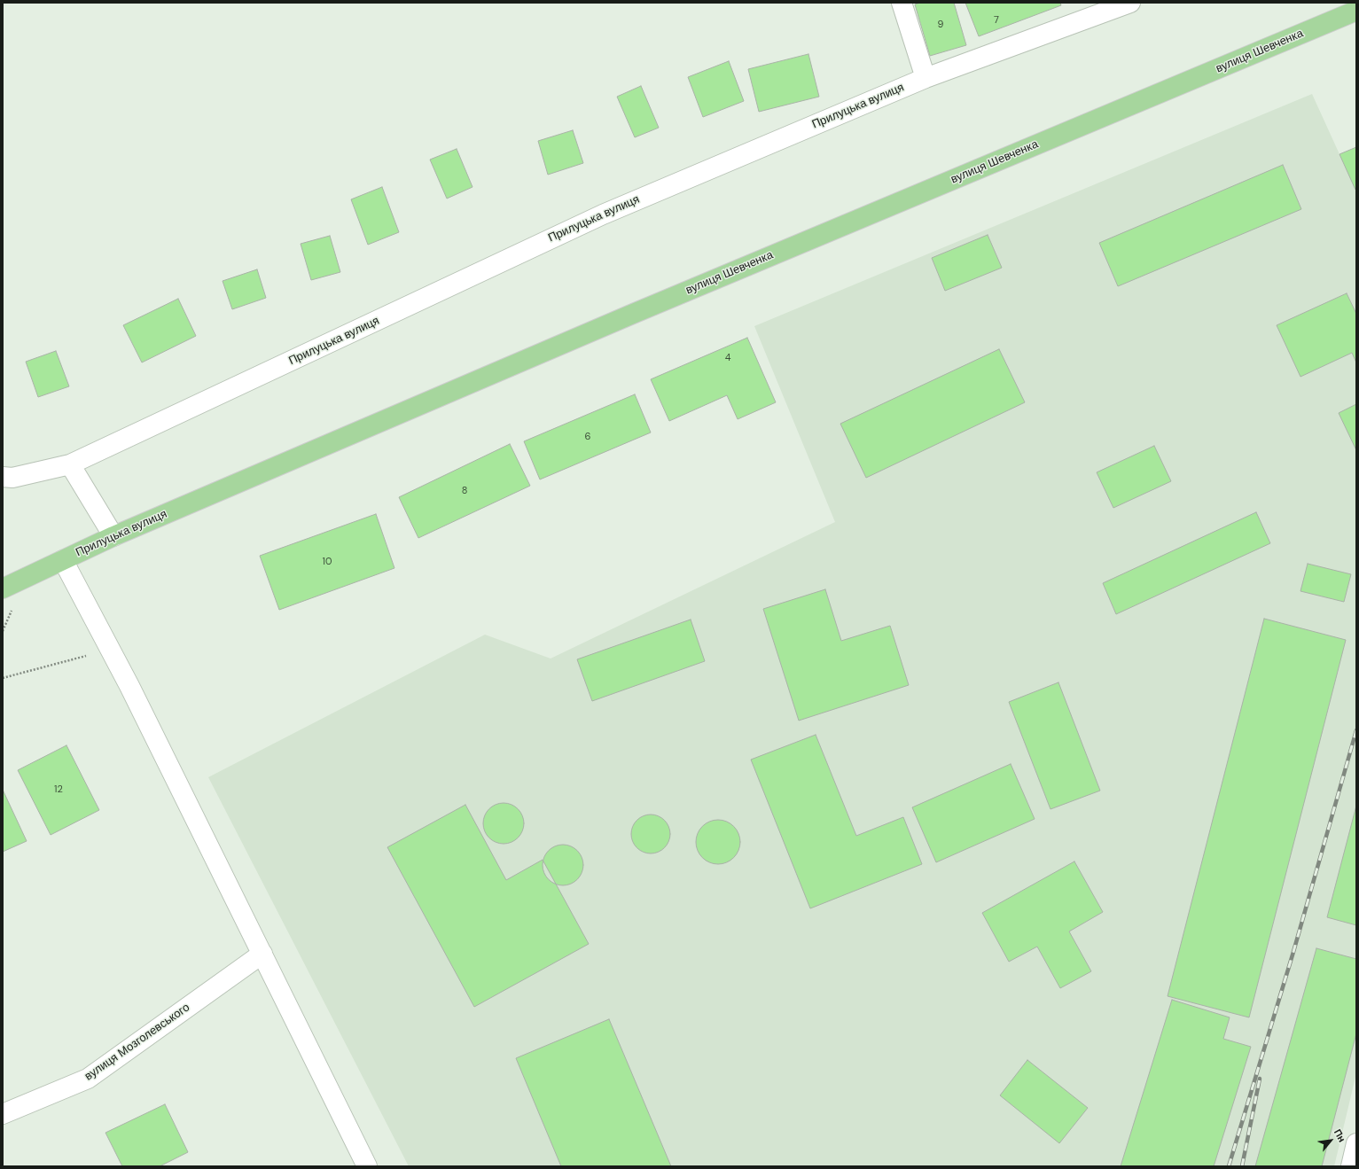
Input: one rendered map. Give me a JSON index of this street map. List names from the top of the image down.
{
  "streets": {
    "main road": ["вулиця Шевченка", "Прилуцька вулиця"],
    "street": ["вулиця Мозголевського"]
  },
  "crossings": [
    ["вулиця Шевченка", "Прилуцька вулиця"]
  ],
  "house_numbers": [
    "7",
    "9",
    "4",
    "6",
    "8",
    "10",
    "12"
  ],
  "north": "top right"
}
